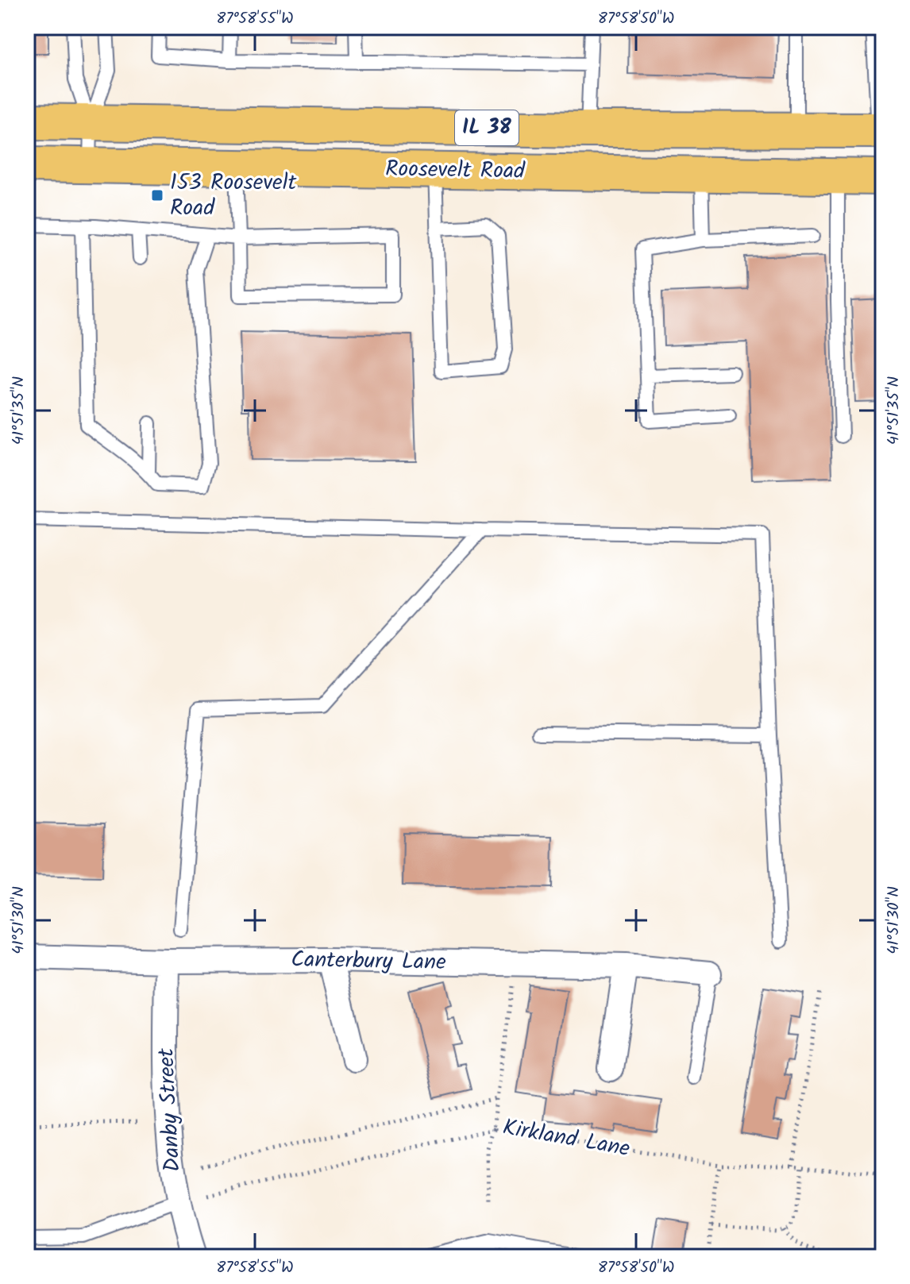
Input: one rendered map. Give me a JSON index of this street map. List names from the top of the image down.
{
  "streets": {
    "main road": ["IL 38", "Roosevelt Road"],
    "street": ["Canterbury Lane", "Danby Street"],
    "path": ["Kirkland Lane"]
  },
  "crossings": [
    ["Canterbury Lane", "Danby Street"],
    ["Canterbury Lane", "Kirkland Lane"]
  ],
  "places": {
    "transit": ["153 Roosevelt Road"]
  },
  "coordinates": [
    "87°58'55\"W",
    "87°58'50\"W",
    "41°51'35\"N",
    "41°51'30\"N"
  ]
}
